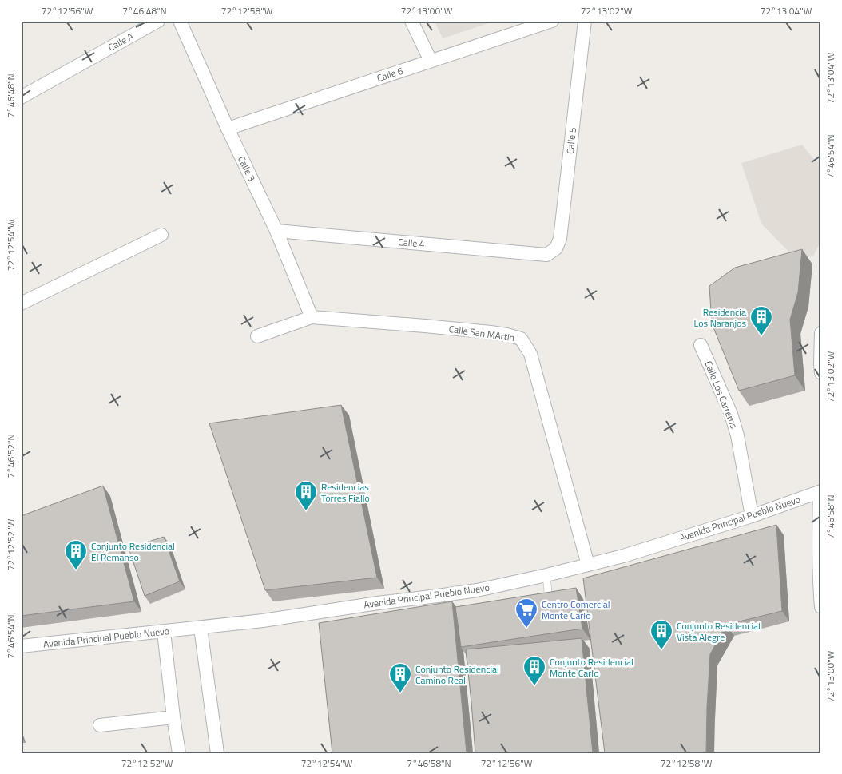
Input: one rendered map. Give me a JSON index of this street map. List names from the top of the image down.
{
  "streets": {
    "street": [
      "Calle A",
      "Calle 6",
      "Calle 5",
      "Calle 3",
      "Calle 4",
      "Calle San MArtin",
      "Calle Los Carreros",
      "Avenida Principal Pueblo Nuevo"
    ]
  },
  "crossings": [
    ["Calle 6", "Calle 3"],
    ["Calle 5", "Calle 4"],
    ["Calle 3", "Calle 4"],
    ["Calle 3", "Calle San MArtin"],
    ["Calle San MArtin", "Avenida Principal Pueblo Nuevo"],
    ["Calle Los Carreros", "Avenida Principal Pueblo Nuevo"]
  ],
  "places": {
    "building": [
      "Residencia Los Naranjos",
      "Residencias Torres Fiallo",
      "Conjunto Residencial El Remanso",
      "Conjunto Residencial Vista Alegre",
      "Conjunto Residencial Monte Carlo",
      "Conjunto Residencial Camino Real"
    ],
    "supermarket": ["Centro Comercial Monte Carlo"]
  },
  "coordinates": [
    "72°12'56\"W",
    "7°46'48\"N",
    "72°12'58\"W",
    "72°13'00\"W",
    "72°13'02\"W",
    "72°13'04\"W",
    "7°46'54\"N",
    "72°12'54\"W",
    "7°46'52\"N",
    "7°46'58\"N",
    "72°12'52\"W"
  ]
}
